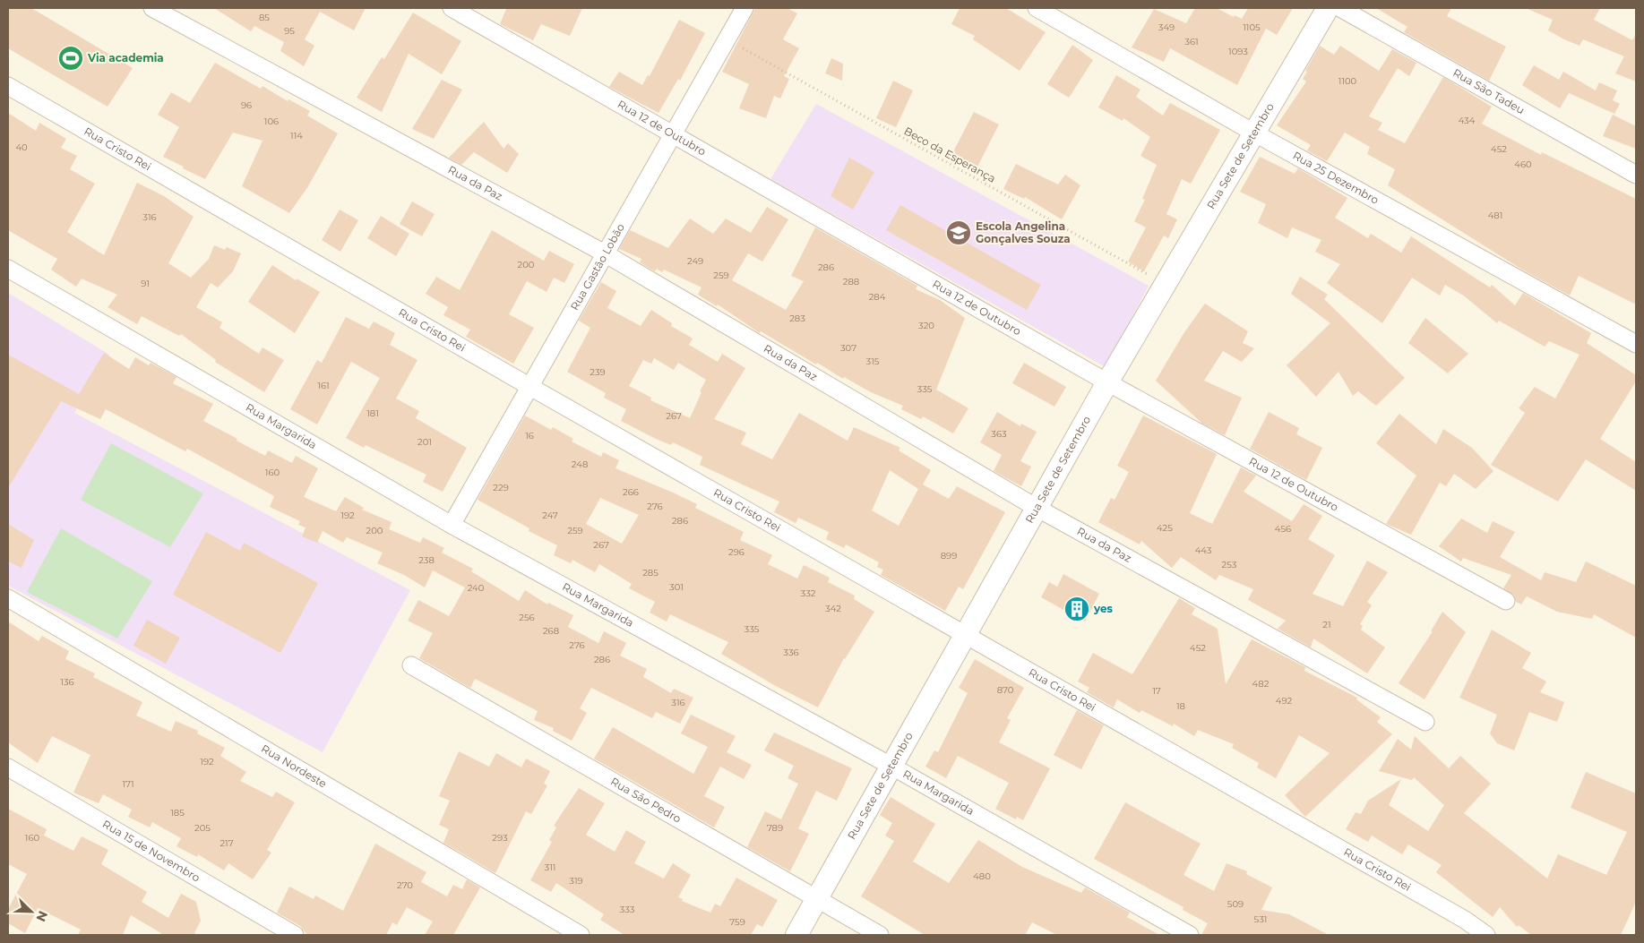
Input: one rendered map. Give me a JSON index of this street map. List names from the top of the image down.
{
  "streets": {
    "street": [
      "Rua São Tadeu",
      "Rua 12 de Outubro",
      "Rua Cristo Rei",
      "Rua Sete de Setembro",
      "Rua 25 Dezembro",
      "Rua da Paz",
      "Rua Gastão Lobão",
      "Rua Margarida",
      "Rua Nordeste",
      "Rua São Pedro",
      "Rua 15 de Novembro"
    ],
    "path": ["Beco da Esperança"]
  },
  "crossings": [
    ["Rua 12 de Outubro", "Rua Sete de Setembro"],
    ["Rua 12 de Outubro", "Rua Gastão Lobão"],
    ["Rua Cristo Rei", "Rua Sete de Setembro"],
    ["Rua Cristo Rei", "Rua Gastão Lobão"],
    ["Beco da Esperança", "Rua Sete de Setembro"],
    ["Beco da Esperança", "Rua Gastão Lobão"],
    ["Rua Sete de Setembro", "Rua 25 Dezembro"],
    ["Rua Sete de Setembro", "Rua da Paz"],
    ["Rua Sete de Setembro", "Rua Margarida"],
    ["Rua Sete de Setembro", "Rua São Pedro"],
    ["Rua da Paz", "Rua Gastão Lobão"],
    ["Rua Gastão Lobão", "Rua Margarida"]
  ],
  "places": {
    "sports": ["Via academia"],
    "school or university": ["Escola Angelina Gonçalves Souza"],
    "building": ["yes"]
  },
  "house_numbers": [
    "85",
    "349",
    "1105",
    "95",
    "361",
    "1093",
    "1100",
    "96",
    "434",
    "106",
    "114",
    "40",
    "452",
    "460",
    "481",
    "316",
    "249",
    "200",
    "286",
    "259",
    "288",
    "91",
    "284",
    "283",
    "320",
    "307",
    "315",
    "239",
    "161",
    "335",
    "181",
    "267",
    "363",
    "16",
    "201",
    "248",
    "160",
    "229",
    "266",
    "276",
    "192",
    "247",
    "286",
    "425",
    "456",
    "200",
    "259",
    "267",
    "443",
    "296",
    "899",
    "238",
    "253",
    "285",
    "301",
    "240",
    "332",
    "342",
    "256",
    "21",
    "335",
    "268",
    "276",
    "452",
    "336",
    "286",
    "136",
    "482",
    "870",
    "17",
    "492",
    "316",
    "18",
    "192",
    "171",
    "185",
    "205",
    "789",
    "160",
    "293",
    "217",
    "311",
    "480",
    "319",
    "270",
    "509",
    "333",
    "531",
    "759"
  ],
  "north": "bottom right"
}
